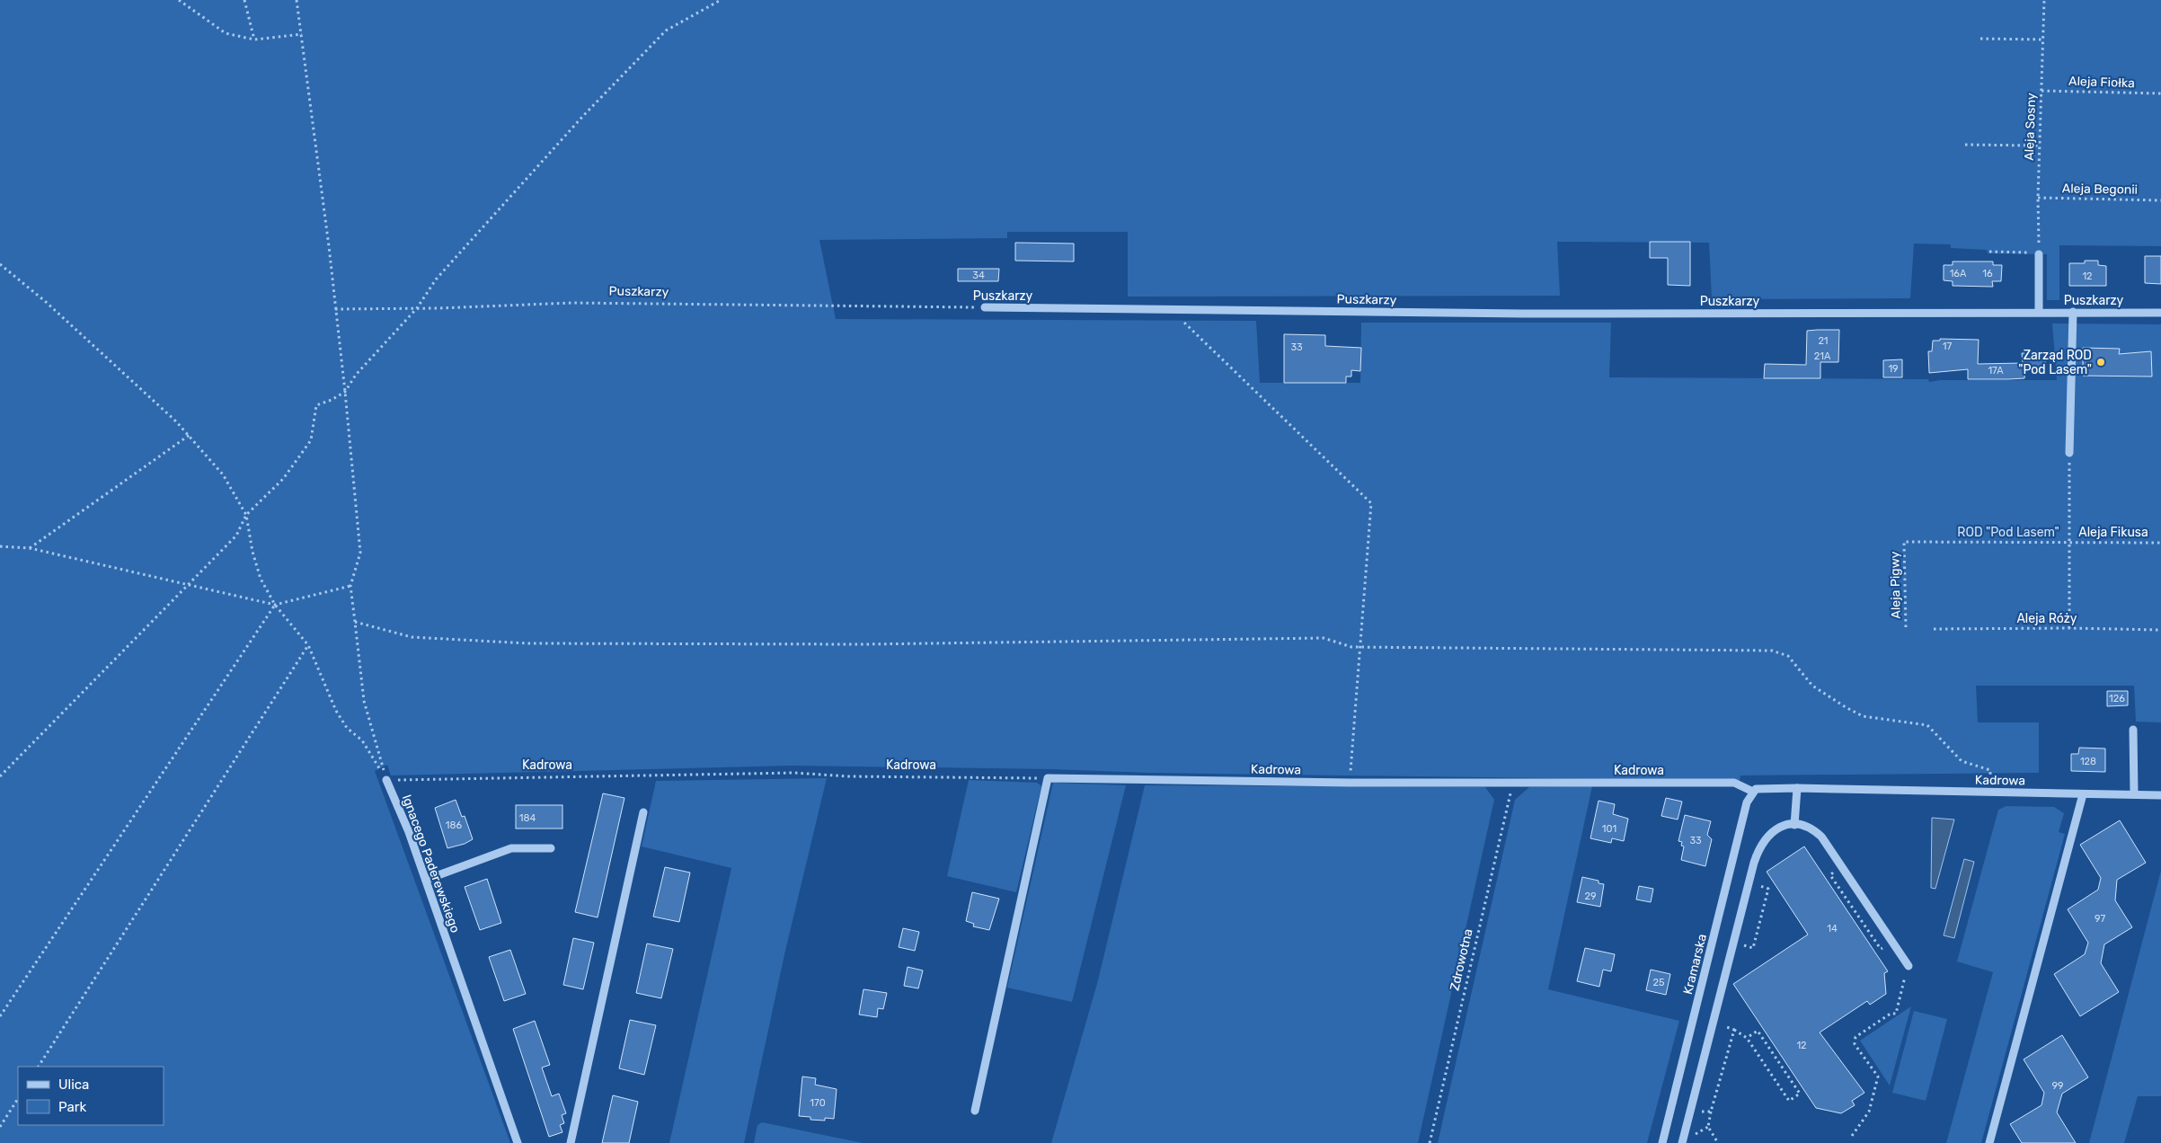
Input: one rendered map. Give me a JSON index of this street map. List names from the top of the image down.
{
  "streets": {
    "street": [
      "Puszkarzy",
      "Kadrowa",
      "Ignacego Paderewskiego",
      "Kramarska"
    ],
    "path": [
      "Aleja Fiołka",
      "Aleja Sosny",
      "Aleja Begonii",
      "Aleja Fikusa",
      "Aleja Pigwy",
      "Aleja Róży",
      "Zdrowotna"
    ]
  },
  "crossings": [
    ["Aleja Fiołka", "Aleja Sosny"],
    ["Aleja Sosny", "Aleja Begonii"],
    ["Aleja Fikusa", "Aleja Pigwy"],
    ["Kadrowa", "Ignacego Paderewskiego"],
    ["Kadrowa", "Zdrowotna"],
    ["Kadrowa", "Kramarska"]
  ],
  "parks": ["ROD \"Pod Lasem\""],
  "places": ["Zarząd ROD \"Pod Lasem\""],
  "house_numbers": [
    "16A",
    "16",
    "34",
    "12",
    "21",
    "17",
    "33",
    "21A",
    "19",
    "17A",
    "126",
    "128",
    "184",
    "186",
    "101",
    "33",
    "29",
    "97",
    "14",
    "25",
    "12",
    "99",
    "170"
  ],
  "legend": ["Ulica", "Park"]
}
